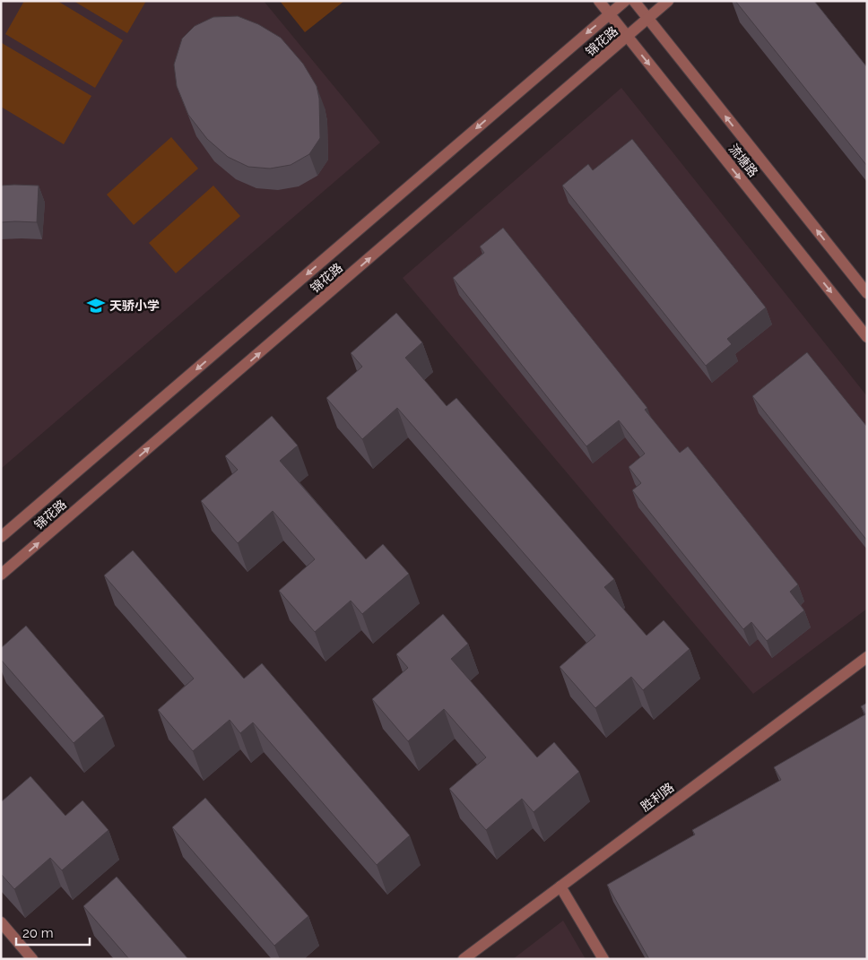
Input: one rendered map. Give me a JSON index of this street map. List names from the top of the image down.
{
  "streets": {
    "street": ["锦花路", "流塘路", "胜利路"]
  },
  "crossings": [
    ["锦花路", "流塘路"]
  ],
  "places": {
    "school or university": ["天骄小学"]
  },
  "scale_bar": "20 m"
}
